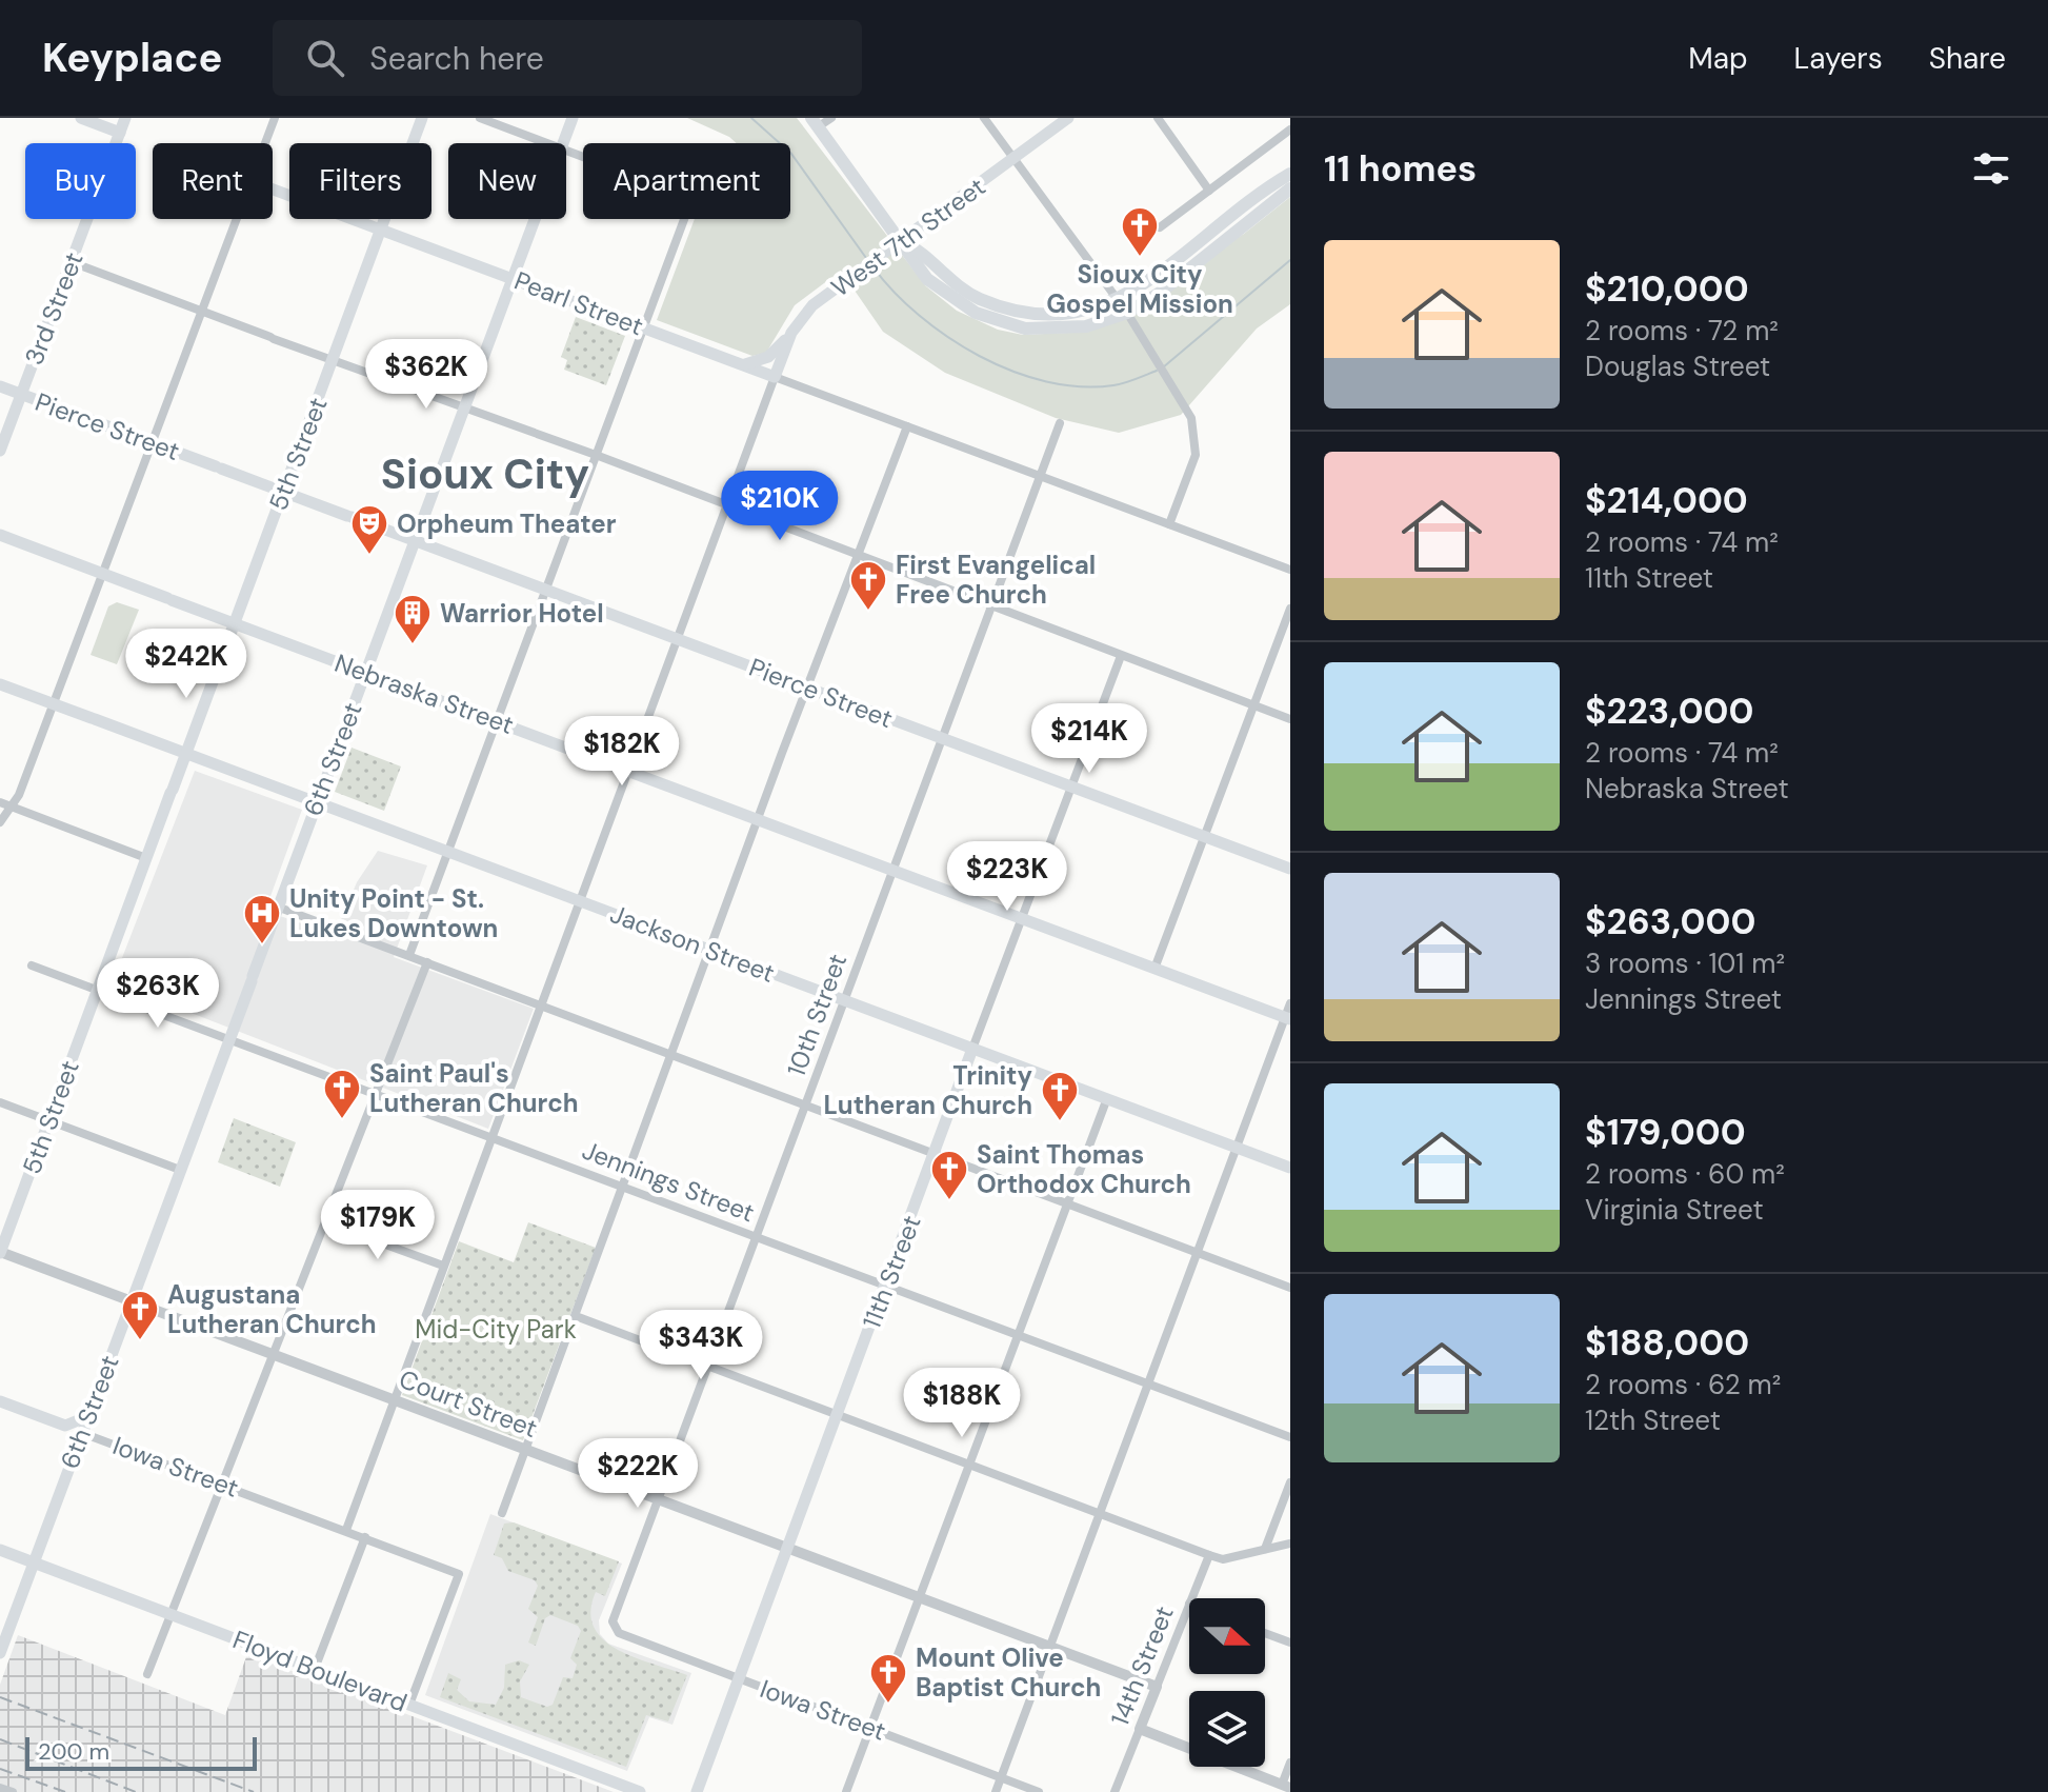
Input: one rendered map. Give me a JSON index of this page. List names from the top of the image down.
{
  "streets": {
    "main road": [
      "West 7th Street",
      "Pearl Street",
      "3rd Street",
      "Pierce Street",
      "5th Street",
      "Nebraska Street",
      "6th Street",
      "Jackson Street",
      "11th Street",
      "Iowa Street",
      "Floyd Boulevard"
    ],
    "street": [
      "10th Street",
      "Jennings Street",
      "Court Street",
      "14th Street"
    ]
  },
  "crossings": [
    ["West 7th Street", "Pearl Street"],
    ["Pearl Street", "5th Street"],
    ["Pearl Street", "6th Street"],
    ["Pearl Street", "10th Street"],
    ["3rd Street", "Pierce Street"],
    ["Pierce Street", "5th Street"],
    ["Pierce Street", "6th Street"],
    ["Pierce Street", "10th Street"],
    ["Pierce Street", "11th Street"],
    ["5th Street", "Nebraska Street"],
    ["5th Street", "Jackson Street"],
    ["5th Street", "Jennings Street"],
    ["5th Street", "Court Street"],
    ["Nebraska Street", "6th Street"],
    ["Nebraska Street", "10th Street"],
    ["Nebraska Street", "11th Street"],
    ["6th Street", "Jackson Street"],
    ["6th Street", "Jennings Street"],
    ["6th Street", "Court Street"],
    ["6th Street", "Iowa Street"],
    ["Jackson Street", "10th Street"],
    ["Jackson Street", "11th Street"],
    ["10th Street", "Jennings Street"],
    ["10th Street", "Court Street"],
    ["10th Street", "Iowa Street"],
    ["Jennings Street", "11th Street"],
    ["11th Street", "Court Street"],
    ["11th Street", "Iowa Street"],
    ["Court Street", "14th Street"],
    ["Iowa Street", "Floyd Boulevard"]
  ],
  "districts": ["Sioux City"],
  "parks": ["Mid-City Park"],
  "places": {
    "church": [
      "Sioux City Gospel Mission",
      "First Evangelical Free Church",
      "Saint Paul's Lutheran Church",
      "Trinity Lutheran Church",
      "Saint Thomas Orthodox Church",
      "Augustana Lutheran Church",
      "Mount Olive Baptist Church"
    ],
    "theatre": ["Orpheum Theater"],
    "building": ["Warrior Hotel"],
    "hospital": ["Unity Point - St. Lukes Downtown"]
  },
  "scale_bar": "200 m",
  "north": "right",
  "page": {
    "header": "Keyplace",
    "search": "Search here",
    "nav": ["Map", "Layers", "Share"],
    "heading": "11 homes",
    "chip": [
      "Buy",
      "Rent",
      "Filters",
      "New",
      "Apartment"
    ],
    "list": [
      {
        "name": "$210,000",
        "note": "2 rooms · 72 m² · Douglas Street"
      },
      {
        "name": "$214,000",
        "note": "2 rooms · 74 m² · 11th Street"
      },
      {
        "name": "$223,000",
        "note": "2 rooms · 74 m² · Nebraska Street"
      },
      {
        "name": "$263,000",
        "note": "3 rooms · 101 m² · Jennings Street"
      },
      {
        "name": "$179,000",
        "note": "2 rooms · 60 m² · Virginia Street"
      },
      {
        "name": "$188,000",
        "note": "2 rooms · 62 m² · 12th Street"
      }
    ],
    "price": [
      "$362K",
      "$210K",
      "$242K",
      "$214K",
      "$182K",
      "$223K",
      "$263K",
      "$179K",
      "$343K",
      "$188K",
      "$222K"
    ],
    "scale": "200 m"
  }
}
